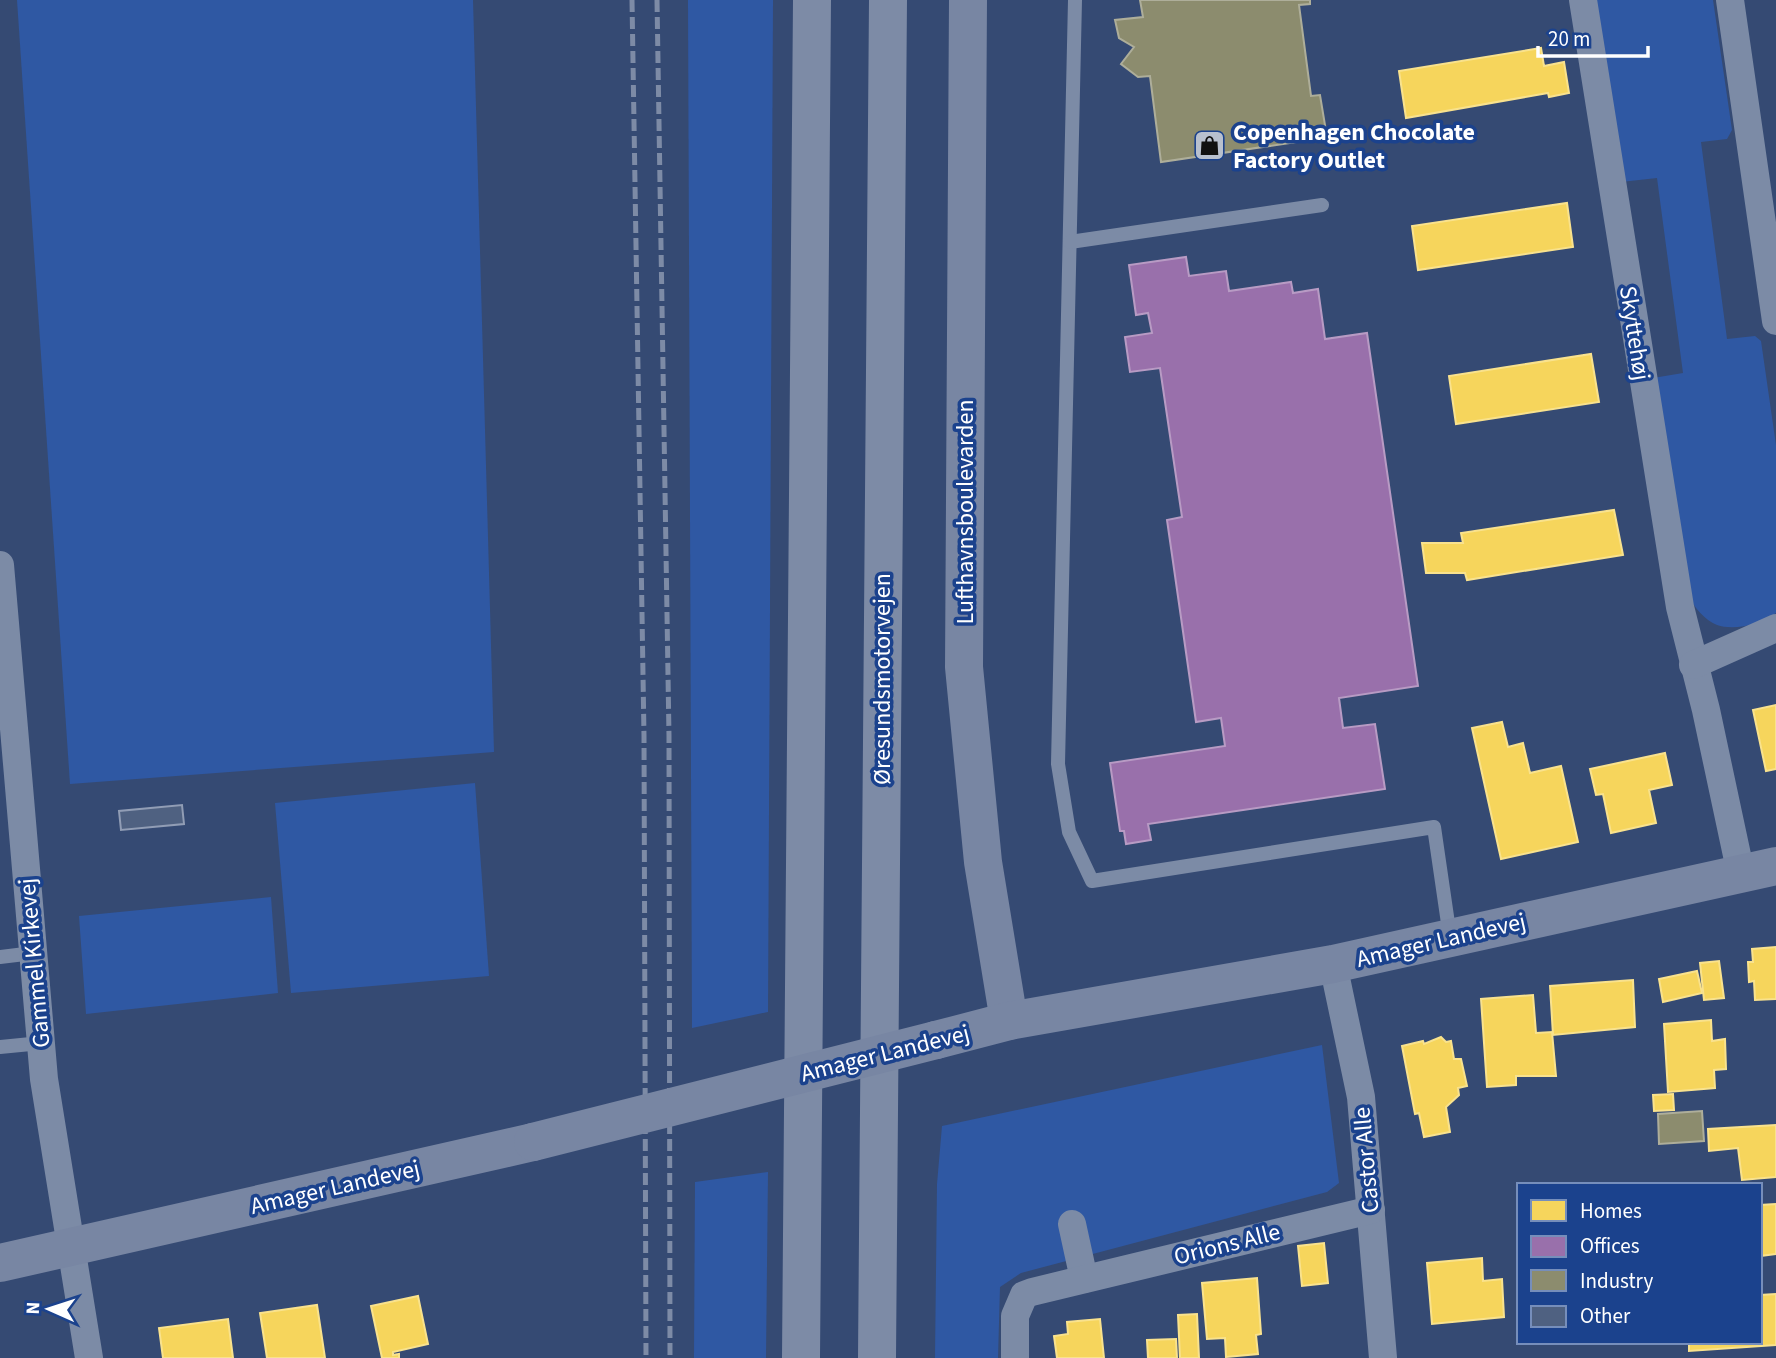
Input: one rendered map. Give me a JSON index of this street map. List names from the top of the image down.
{
  "streets": {
    "highway": ["Øresundsmotorvejen"],
    "street": [
      "Skyttehøj",
      "Lufthavnsboulevarden",
      "Amager Landevej",
      "Gammel Kirkevej",
      "Castor Alle",
      "Orions Alle"
    ]
  },
  "crossings": [
    ["Skyttehøj", "Amager Landevej"],
    ["Lufthavnsboulevarden", "Amager Landevej"],
    ["Amager Landevej", "Gammel Kirkevej"],
    ["Amager Landevej", "Castor Alle"],
    ["Castor Alle", "Orions Alle"]
  ],
  "places": {
    "shop": ["Copenhagen Chocolate Factory Outlet"]
  },
  "legend": [
    "Homes",
    "Offices",
    "Industry",
    "Other"
  ],
  "scale_bar": "20 m",
  "north": "left"
}
